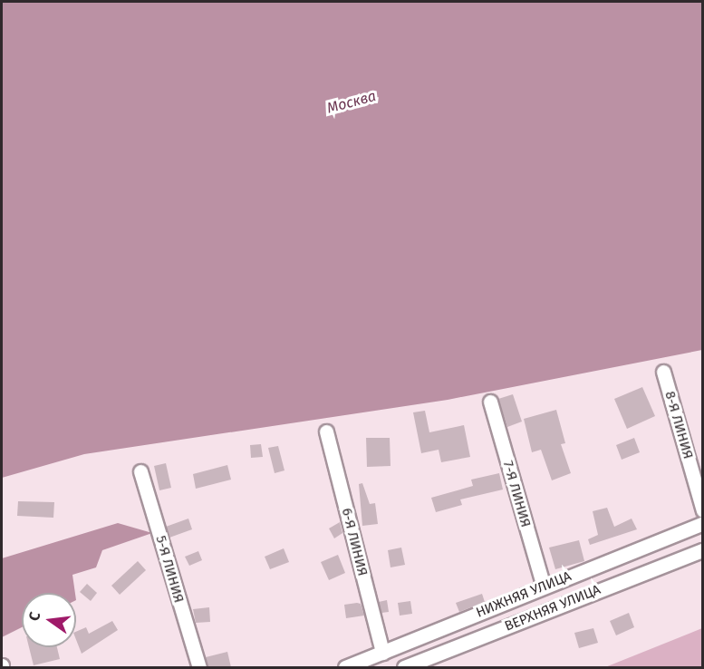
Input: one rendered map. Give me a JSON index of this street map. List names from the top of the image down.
{
  "streets": {
    "street": [
      "8-Я ЛИНИЯ",
      "7-Я ЛИНИЯ",
      "6-Я ЛИНИЯ",
      "5-Я ЛИНИЯ",
      "НИЖНЯЯ УЛИЦА",
      "ВЕРХНЯЯ УЛИЦА"
    ]
  },
  "crossings": [
    ["7-Я ЛИНИЯ", "НИЖНЯЯ УЛИЦА"],
    ["6-Я ЛИНИЯ", "НИЖНЯЯ УЛИЦА"]
  ],
  "water": ["Москва"],
  "north": "left"
}
